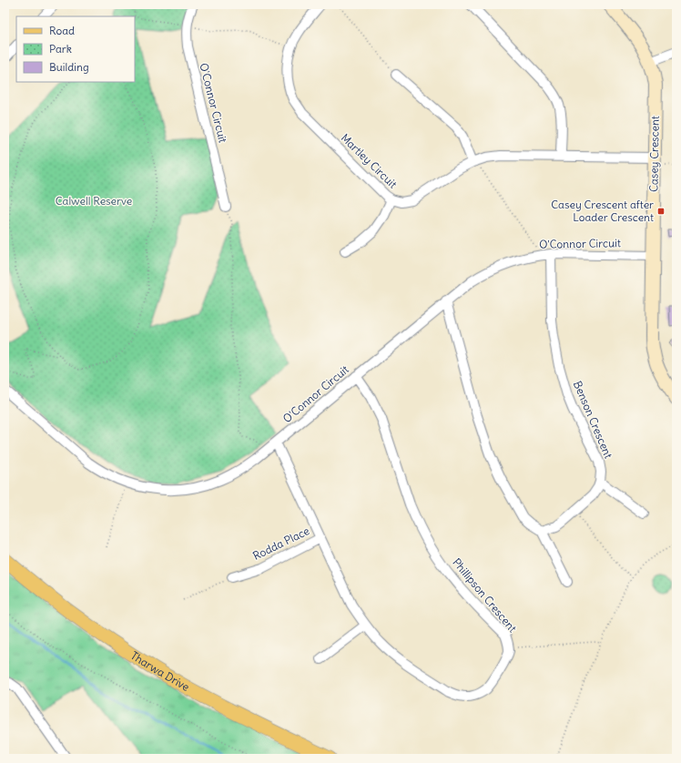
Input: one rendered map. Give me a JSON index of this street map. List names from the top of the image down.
{
  "streets": {
    "main road": ["Tharwa Drive"],
    "street": [
      "O'Connor Circuit",
      "Casey Crescent",
      "Martley Circuit",
      "Benson Crescent",
      "Rodda Place",
      "Phillipson Crescent"
    ]
  },
  "crossings": [
    ["O'Connor Circuit", "Casey Crescent"],
    ["O'Connor Circuit", "Benson Crescent"],
    ["O'Connor Circuit", "Phillipson Crescent"],
    ["Casey Crescent", "Martley Circuit"],
    ["Rodda Place", "Phillipson Crescent"]
  ],
  "parks": ["Calwell Reserve"],
  "places": {
    "transit": ["Casey Crescent after Loader Crescent"]
  },
  "legend": ["Road", "Park", "Building"]
}
